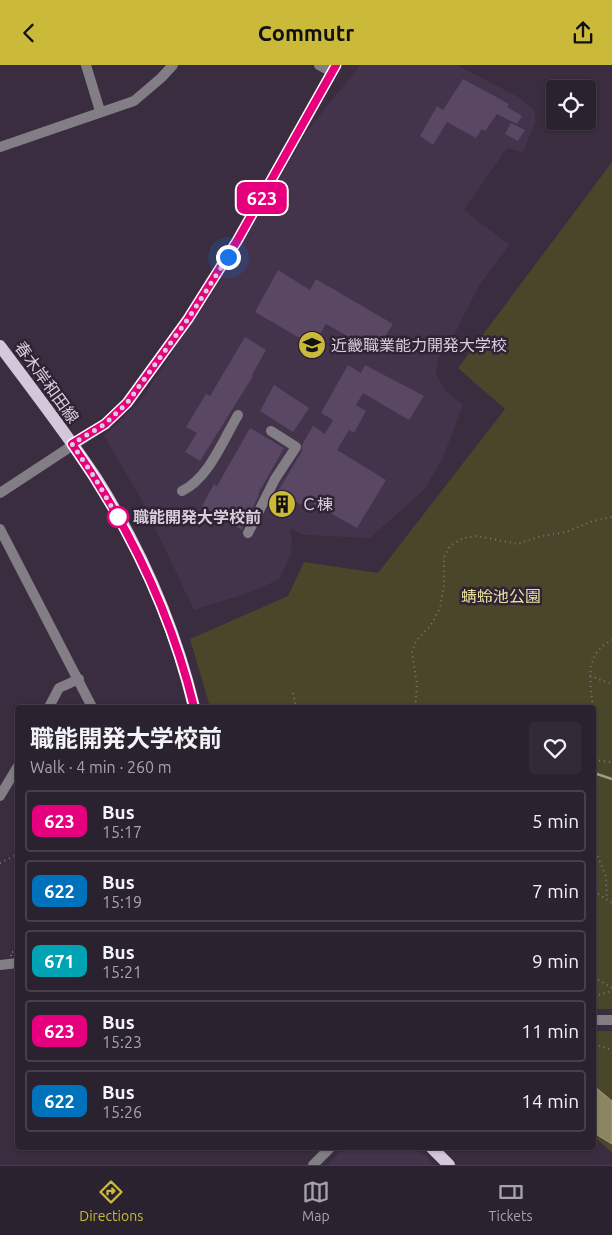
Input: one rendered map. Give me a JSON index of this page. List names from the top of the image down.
{
  "streets": {
    "main road": ["春木岸和田線"]
  },
  "parks": ["蜻蛉池公園"],
  "places": {
    "school or university": ["近畿職業能力開発大学校"],
    "building": ["Ｃ棟"],
    "other": ["職能開発大学校前"]
  },
  "lines": ["bus line 623"],
  "page": {
    "header": "Commutr",
    "on_map": "623",
    "heading": ["職能開発大学校前", "Walk · 4 min · 260 m"],
    "list": [
      {
        "mark": "623",
        "name": "Bus",
        "note": "15:17",
        "value": "5 min"
      },
      {
        "mark": "622",
        "name": "Bus",
        "note": "15:19",
        "value": "7 min"
      },
      {
        "mark": "671",
        "name": "Bus",
        "note": "15:21",
        "value": "9 min"
      },
      {
        "mark": "623",
        "name": "Bus",
        "note": "15:23",
        "value": "11 min"
      },
      {
        "mark": "622",
        "name": "Bus",
        "note": "15:26",
        "value": "14 min"
      }
    ],
    "tabs": ["Directions", "Map", "Tickets"]
  }
}
